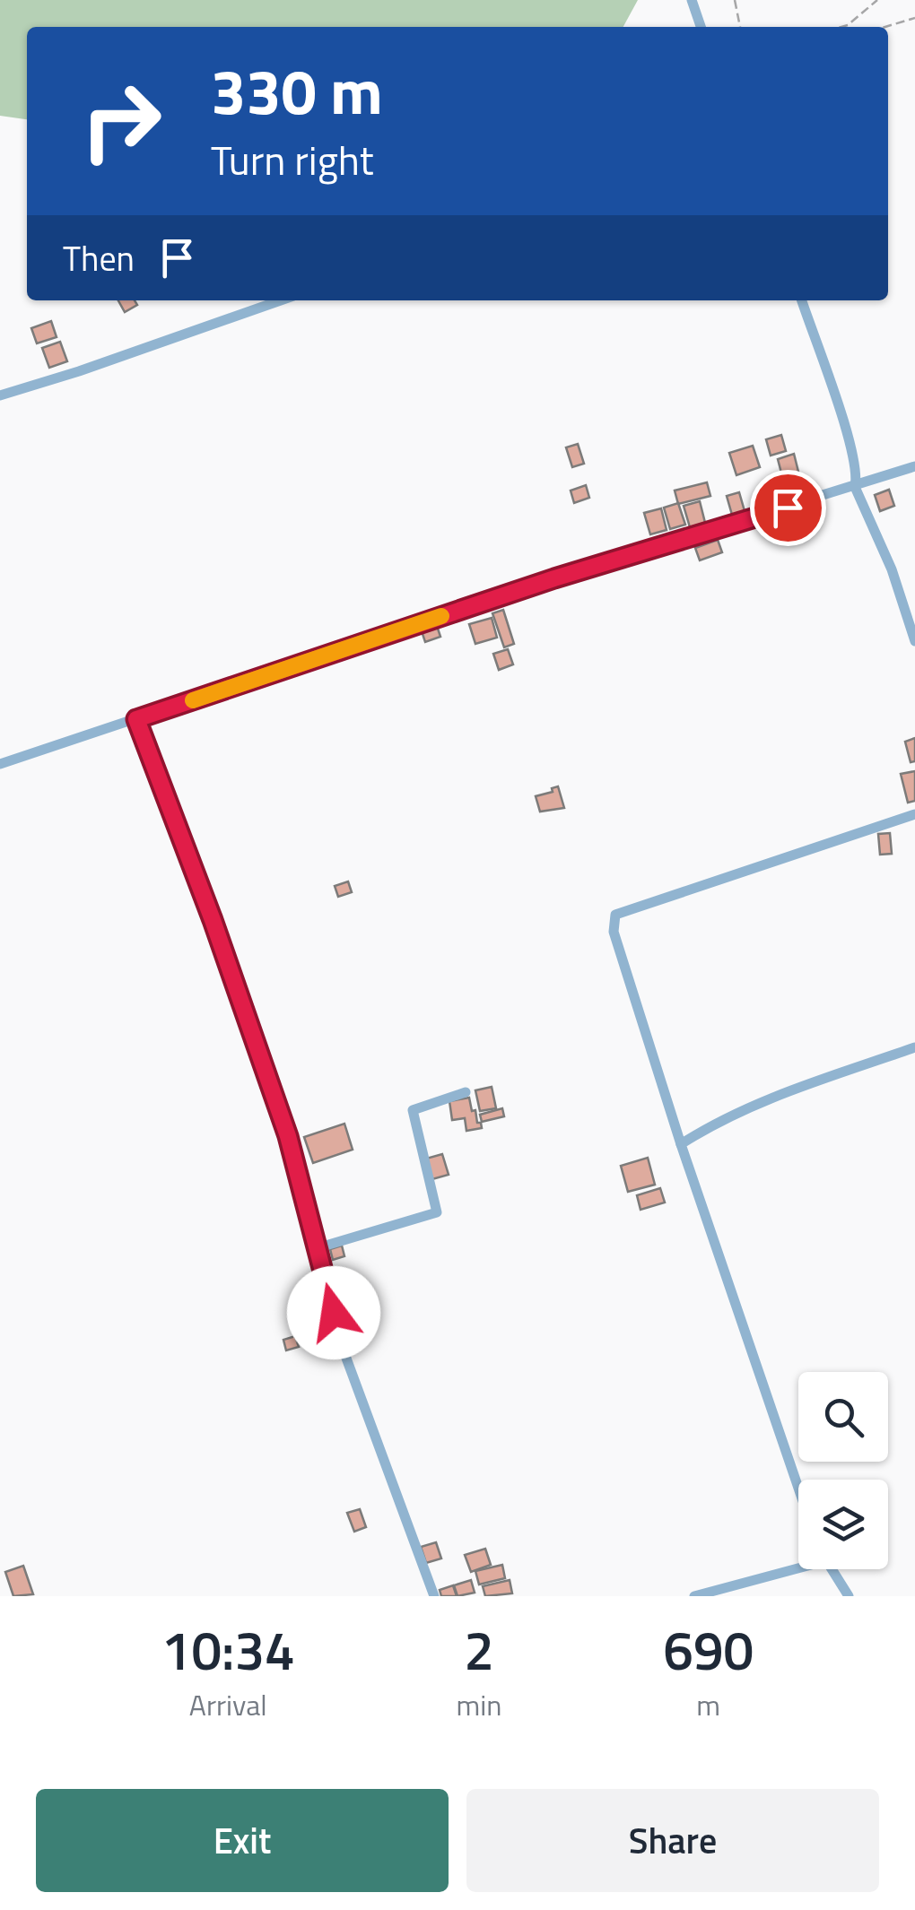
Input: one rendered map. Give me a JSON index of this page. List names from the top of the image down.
{
  "page": {
    "turn": ["330 m", "Turn right"],
    "then": "Then",
    "eta": [
      "10:34",
      "Arrival",
      "2",
      "min",
      "690",
      "m"
    ],
    "buttons": ["Exit", "Share"]
  }
}
